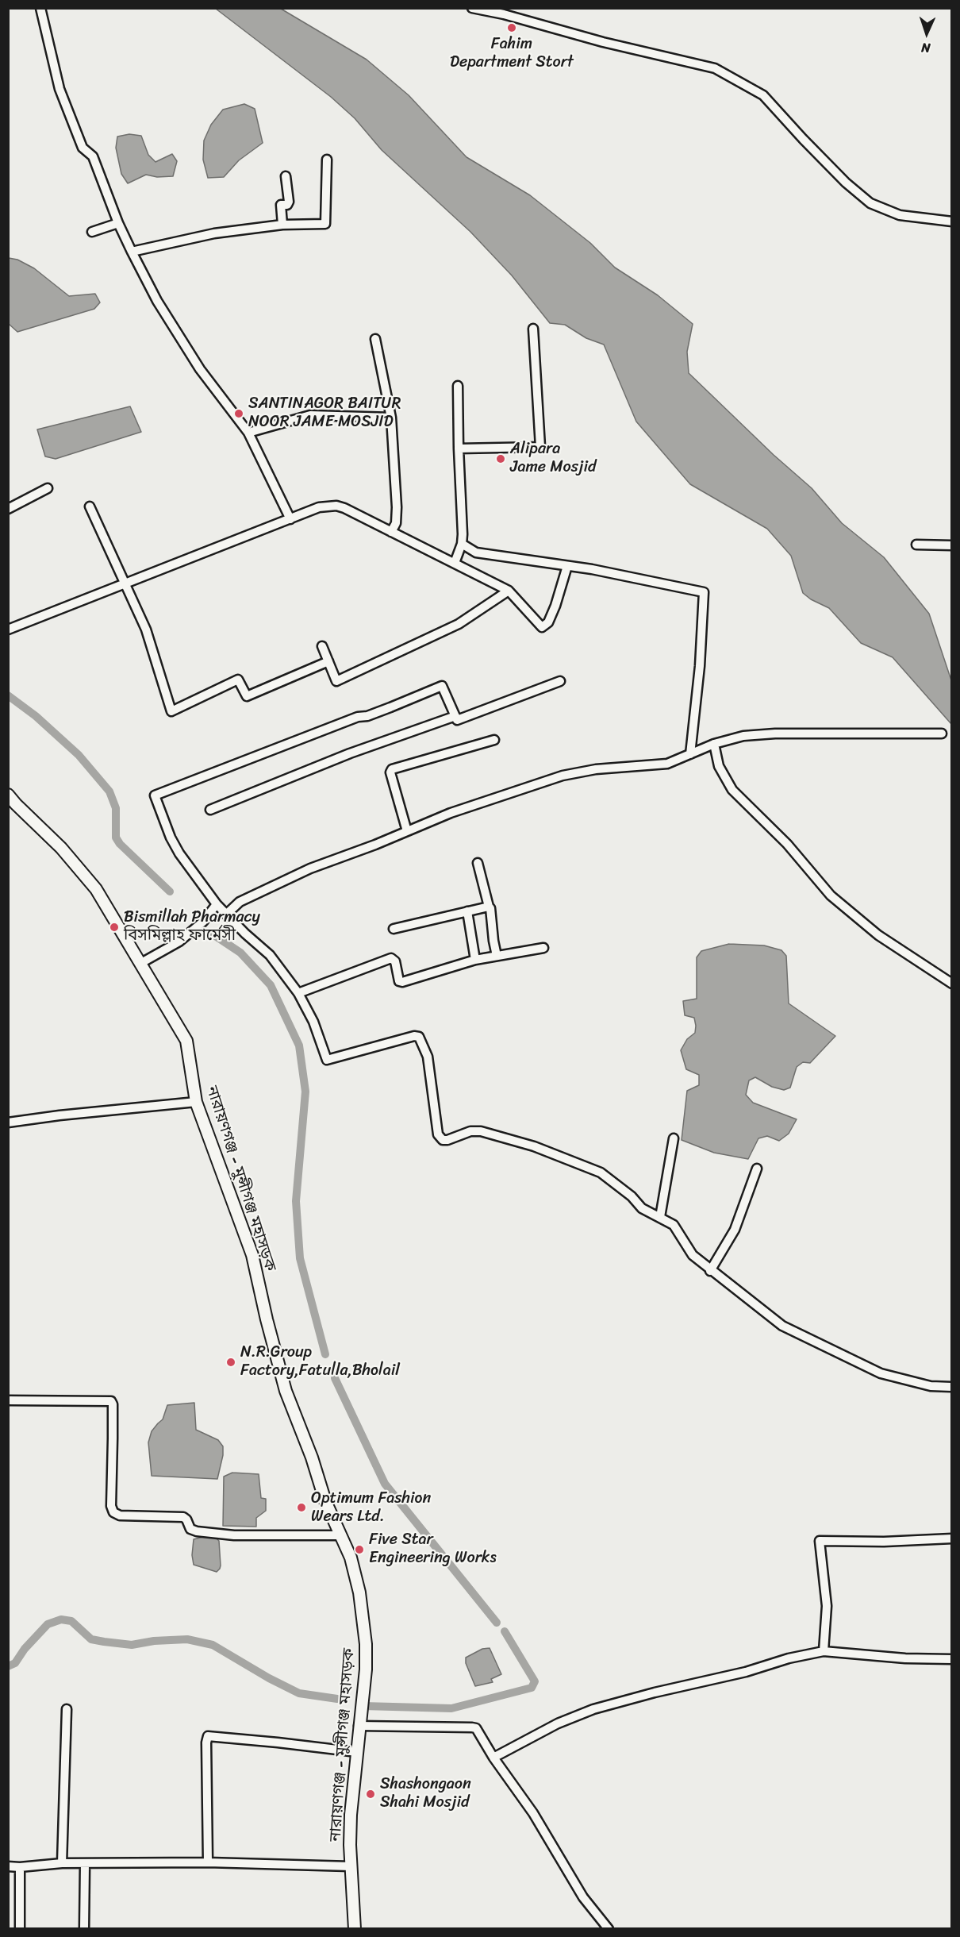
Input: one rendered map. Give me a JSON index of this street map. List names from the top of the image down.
{
  "streets": {
    "main road": ["নারায়ণগঞ্জ - মুন্সীগঞ্জ মহাসড়ক"]
  },
  "places": [
    "Fahim Department Stort",
    "SANTINAGOR BAITUR NOOR JAME MOSJID",
    "Alipara Jame Mosjid",
    "Bismillah Pharmacy বিসমিল্লাহ ফার্মেসী",
    "N.R.Group Factory,Fatulla,Bholail",
    "Optimum Fashion Wears Ltd.",
    "Five Star Engineering Works",
    "Shashongaon Shahi Mosjid"
  ],
  "north": "bottom"
}
